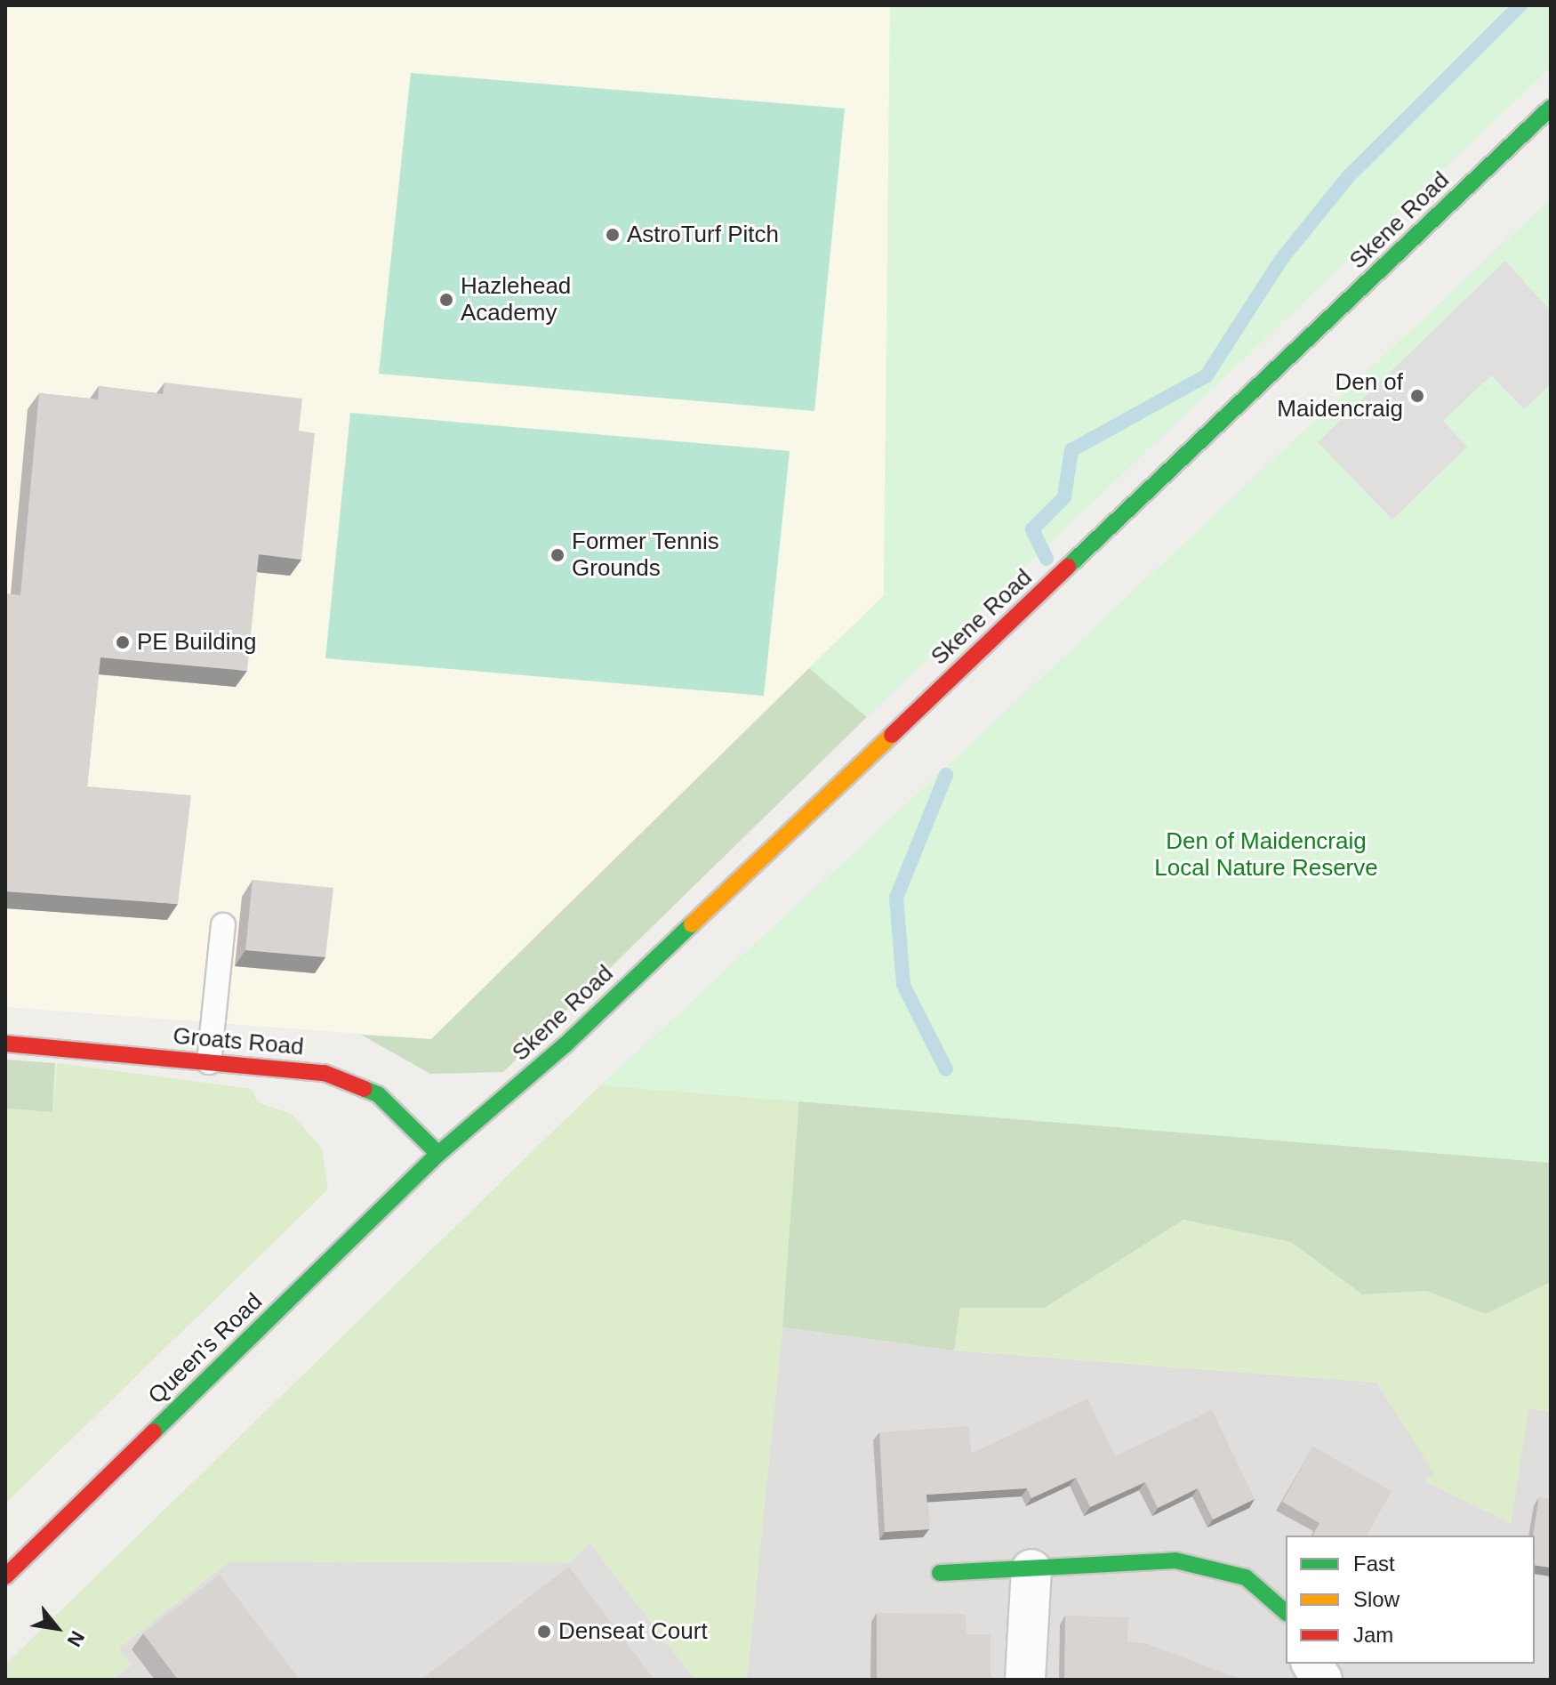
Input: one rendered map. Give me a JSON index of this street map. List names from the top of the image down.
{
  "streets": {
    "main road": ["Skene Road", "Groats Road", "Queen's Road"]
  },
  "crossings": [
    ["Skene Road", "Groats Road"],
    ["Skene Road", "Queen's Road"],
    ["Groats Road", "Queen's Road"]
  ],
  "parks": ["Den of Maidencraig Local Nature Reserve"],
  "places": [
    "AstroTurf Pitch",
    "Hazlehead Academy",
    "Den of Maidencraig",
    "Former Tennis Grounds",
    "PE Building",
    "Denseat Court"
  ],
  "legend": ["Fast", "Slow", "Jam"],
  "north": "bottom right"
}
